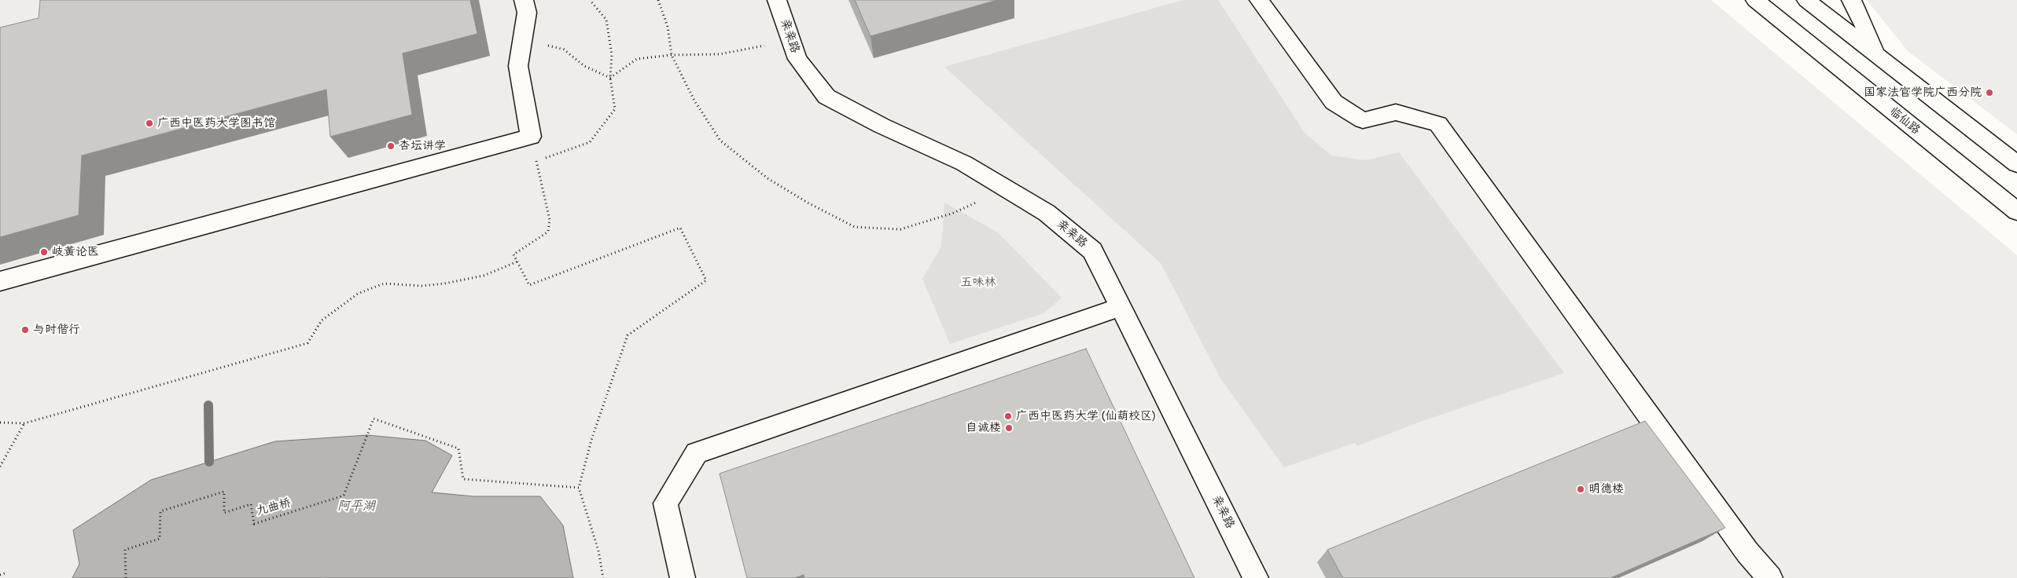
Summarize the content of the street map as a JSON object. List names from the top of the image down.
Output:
{
  "streets": {
    "street": ["亲亲路", "临仙路"],
    "path": ["九曲桥"]
  },
  "water": ["阿平湖"],
  "parks": ["五味林"],
  "places": [
    "国家法官学院广西分院",
    "广西中医药大学图书馆",
    "杏坛讲学",
    "岐黄论医",
    "与时偕行",
    "广西中医药大学 (仙葫校区)",
    "自诚楼",
    "明德楼"
  ]
}
